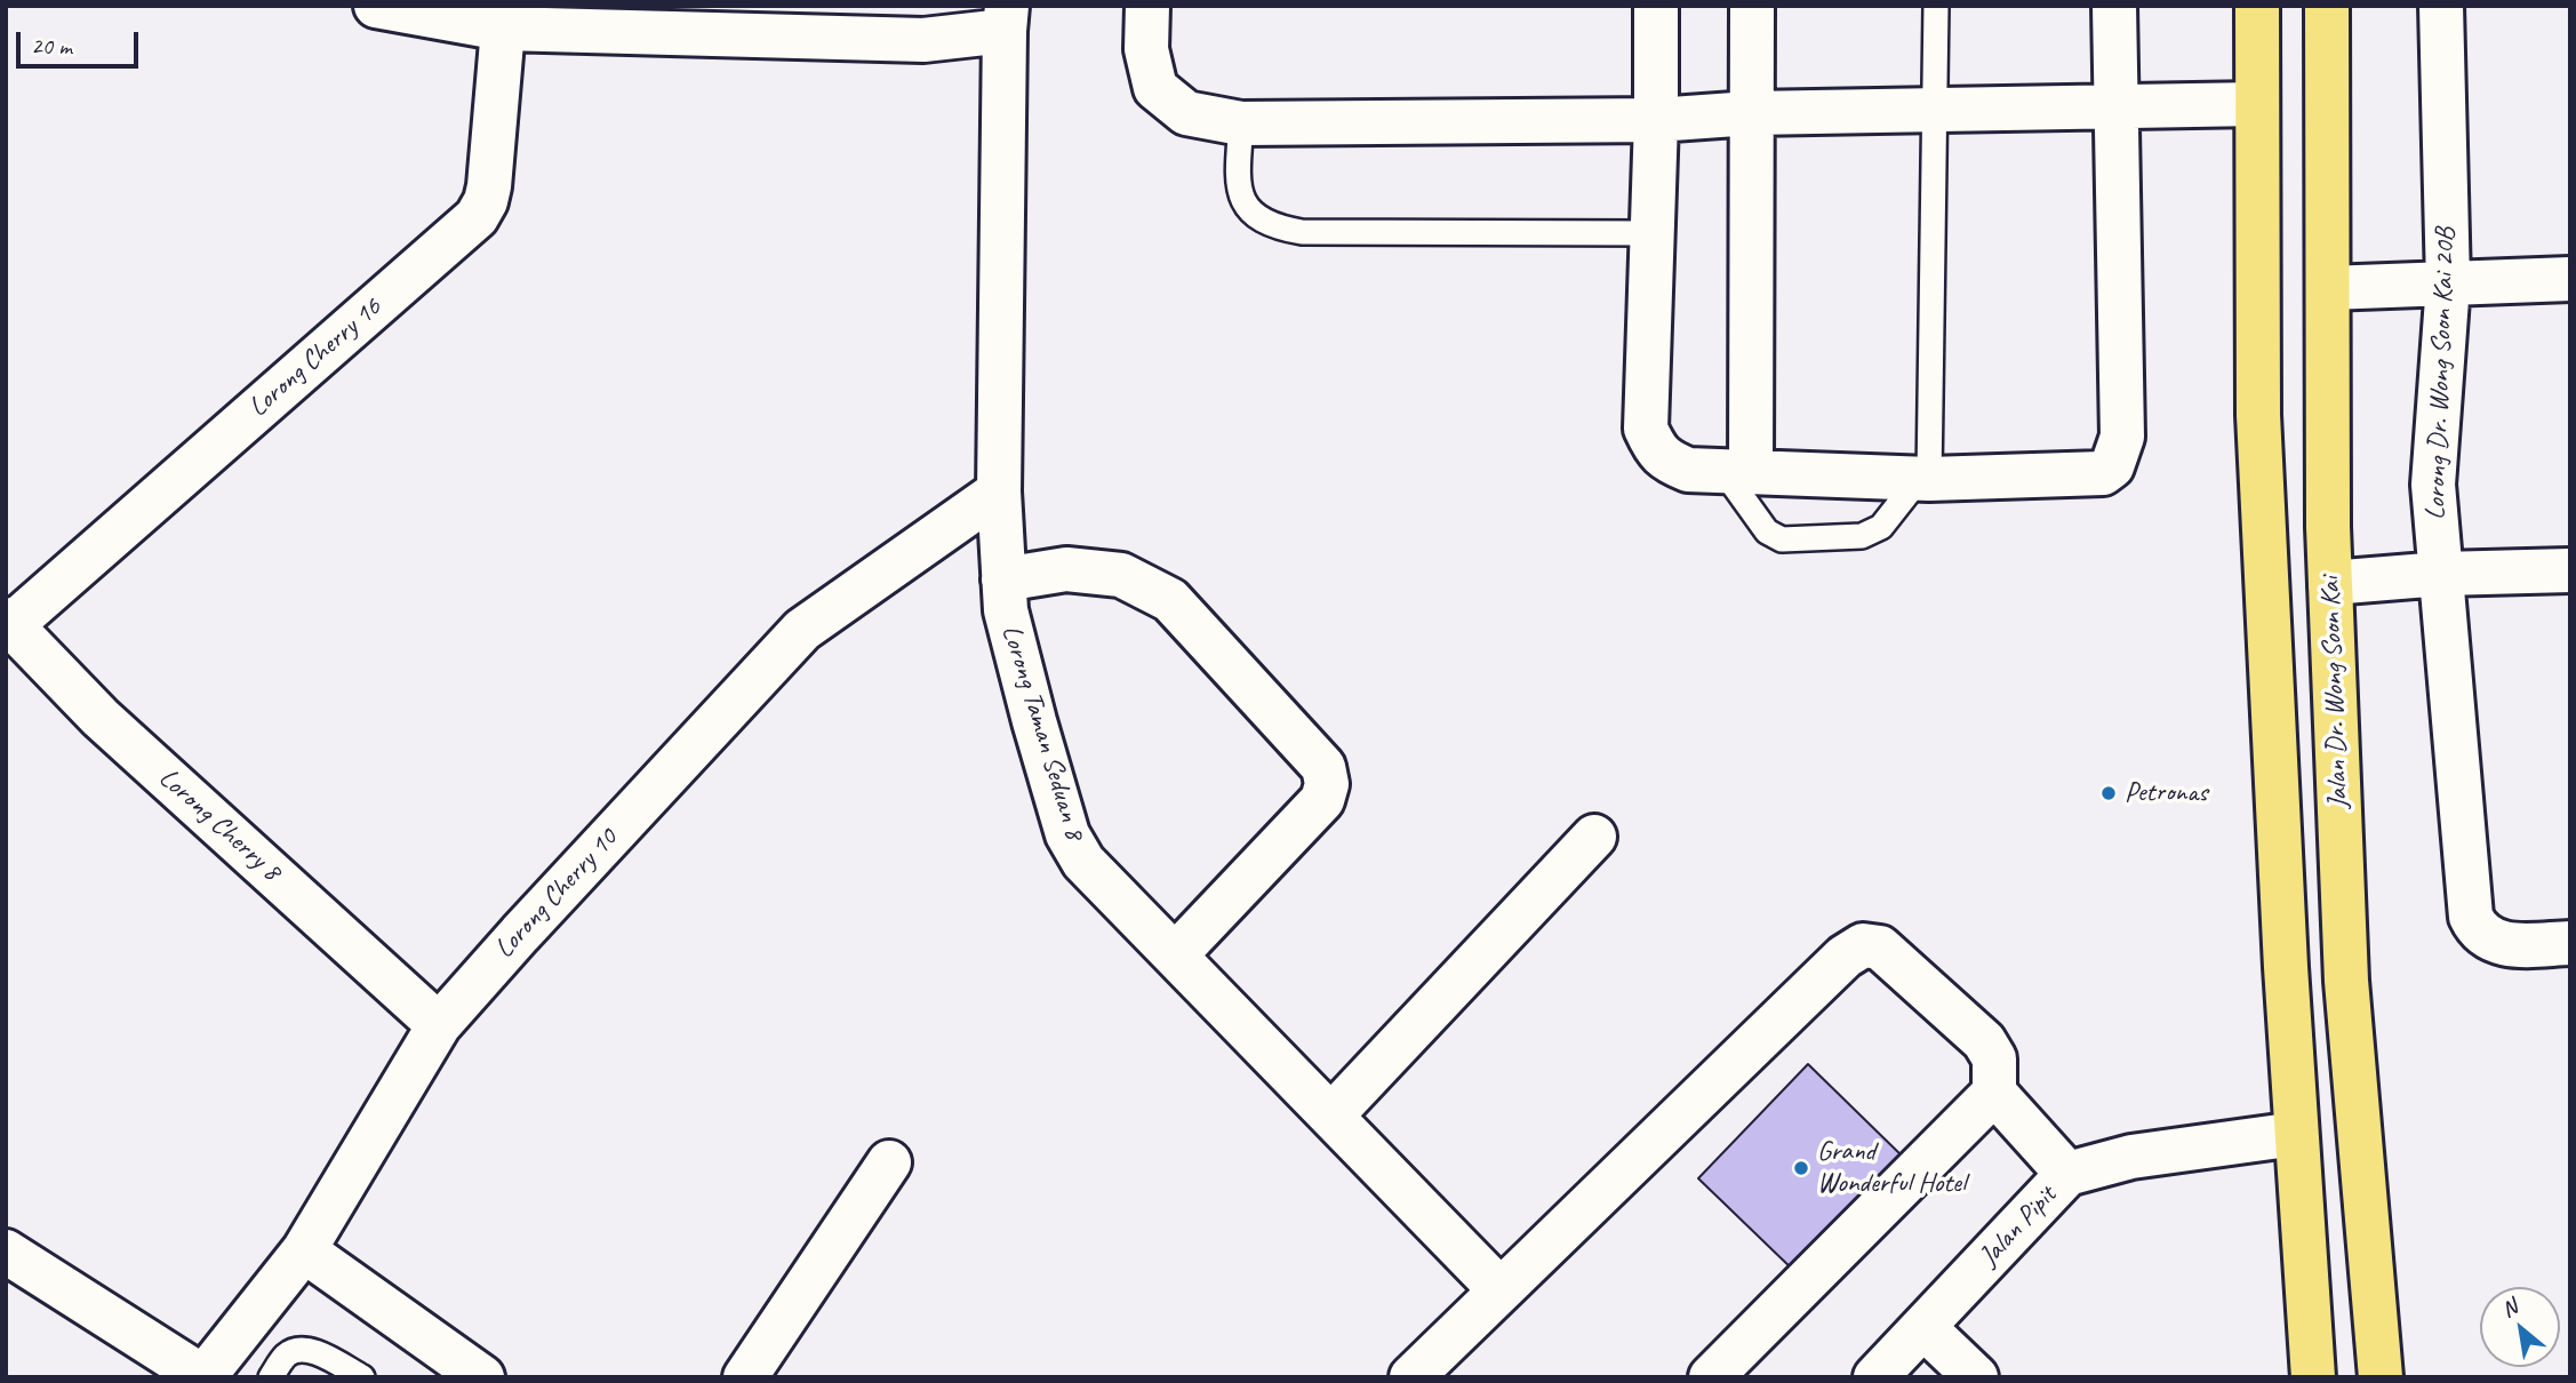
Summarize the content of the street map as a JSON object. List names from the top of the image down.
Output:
{
  "streets": {
    "main road": ["Jalan Dr. Wong Soon Kai"],
    "street": [
      "Lorong Cherry 16",
      "Lorong Dr. Wong Soon Kai 20B",
      "Lorong Taman Seduan 8",
      "Lorong Cherry 8",
      "Lorong Cherry 10",
      "Jalan Pipit"
    ]
  },
  "crossings": [
    ["Lorong Cherry 16", "Lorong Cherry 8"],
    ["Lorong Taman Seduan 8", "Lorong Cherry 10"],
    ["Lorong Cherry 8", "Lorong Cherry 10"]
  ],
  "places": ["Petronas", "Grand Wonderful Hotel"],
  "scale_bar": "20 m",
  "north": "top left"
}
